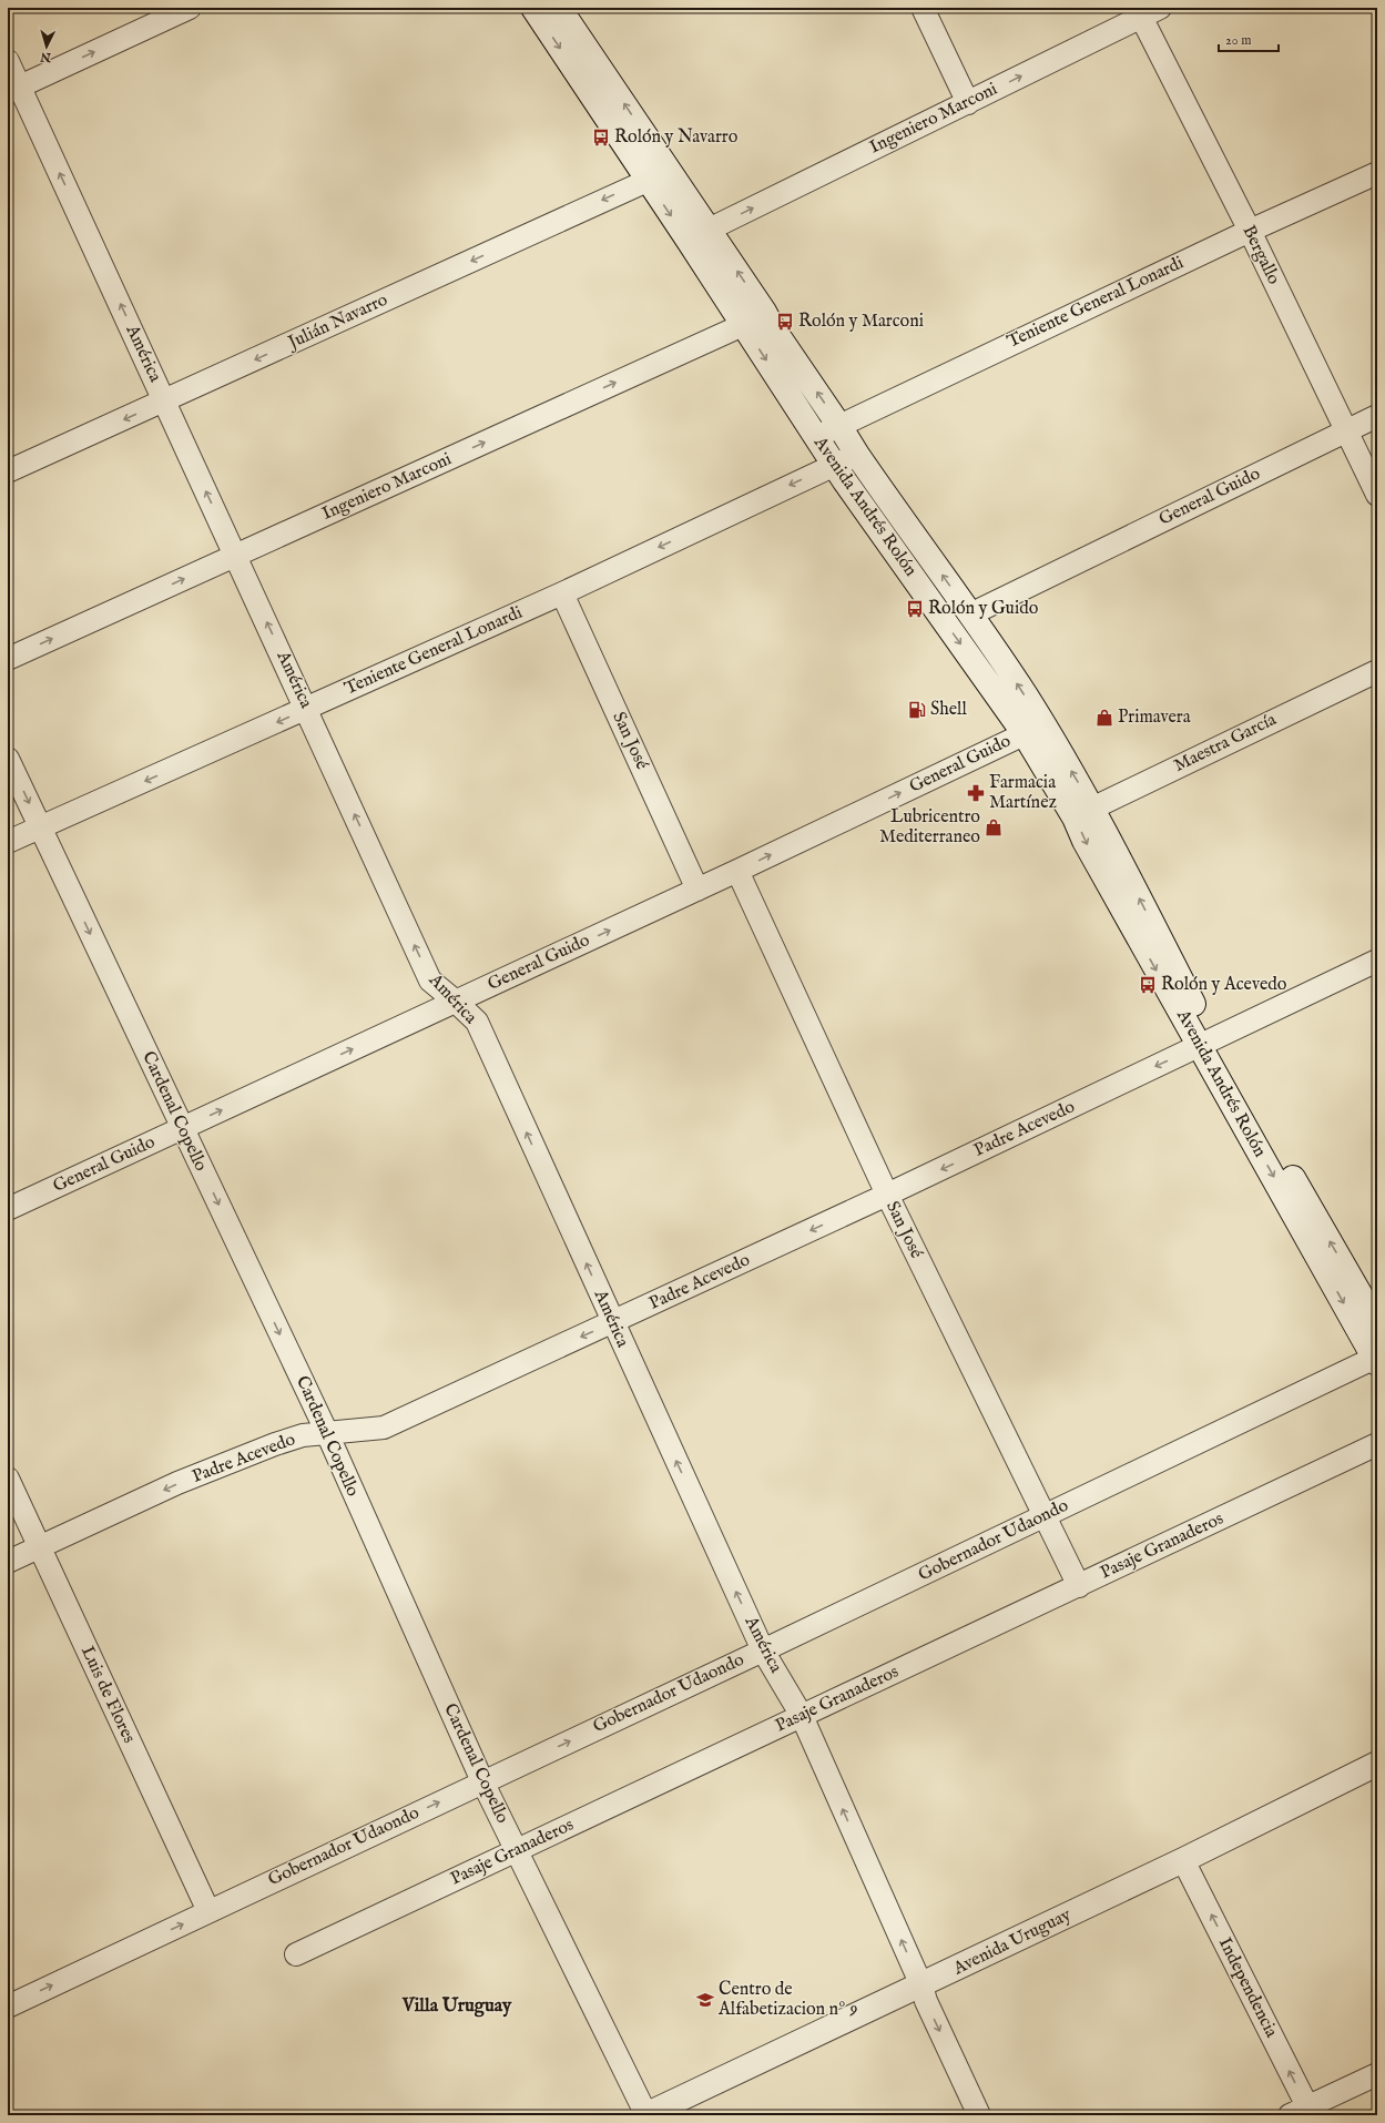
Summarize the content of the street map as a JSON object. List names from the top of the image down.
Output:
{
  "streets": {
    "main road": ["Avenida Andrés Rolón", "Avenida Uruguay"],
    "street": [
      "Ingeniero Marconi",
      "Bergallo",
      "Teniente General Lonardi",
      "Julián Navarro",
      "América",
      "General Guido",
      "San José",
      "Maestra García",
      "Cardenal Copello",
      "Padre Acevedo",
      "Gobernador Udaondo",
      "Pasaje Granaderos",
      "Luis de Flores",
      "Independencia"
    ]
  },
  "crossings": [
    ["Ingeniero Marconi", "Bergallo"],
    ["Ingeniero Marconi", "América"],
    ["Ingeniero Marconi", "Avenida Andrés Rolón"],
    ["Bergallo", "Teniente General Lonardi"],
    ["Bergallo", "General Guido"],
    ["Teniente General Lonardi", "América"],
    ["Teniente General Lonardi", "Avenida Andrés Rolón"],
    ["Teniente General Lonardi", "San José"],
    ["Teniente General Lonardi", "Cardenal Copello"],
    ["Julián Navarro", "América"],
    ["Julián Navarro", "Avenida Andrés Rolón"],
    ["América", "General Guido"],
    ["América", "Padre Acevedo"],
    ["América", "Gobernador Udaondo"],
    ["América", "Pasaje Granaderos"],
    ["América", "Avenida Uruguay"],
    ["General Guido", "Avenida Andrés Rolón"],
    ["General Guido", "San José"],
    ["General Guido", "Cardenal Copello"],
    ["Avenida Andrés Rolón", "Maestra García"],
    ["Avenida Andrés Rolón", "Padre Acevedo"],
    ["Avenida Andrés Rolón", "Gobernador Udaondo"],
    ["San José", "Padre Acevedo"],
    ["San José", "Gobernador Udaondo"],
    ["San José", "Pasaje Granaderos"],
    ["Cardenal Copello", "Padre Acevedo"],
    ["Cardenal Copello", "Gobernador Udaondo"],
    ["Cardenal Copello", "Pasaje Granaderos"],
    ["Cardenal Copello", "Avenida Uruguay"],
    ["Padre Acevedo", "Luis de Flores"],
    ["Gobernador Udaondo", "Luis de Flores"],
    ["Avenida Uruguay", "Independencia"]
  ],
  "one_way": [
    "Ingeniero Marconi",
    "Teniente General Lonardi",
    "Julián Navarro",
    "América",
    "General Guido",
    "Cardenal Copello",
    "Padre Acevedo",
    "Gobernador Udaondo",
    "Independencia"
  ],
  "districts": ["Villa Uruguay"],
  "places": {
    "bus stop": [
      "Rolón y Navarro",
      "Rolón y Marconi",
      "Rolón y Guido",
      "Rolón y Acevedo"
    ],
    "fuel station": ["Shell"],
    "shop": ["Primavera", "Lubricentro Mediterraneo"],
    "pharmacy": ["Farmacia Martínez"],
    "school or university": ["Centro de Alfabetizacion nº 9"]
  },
  "scale_bar": "20 m",
  "north": "bottom"
}
